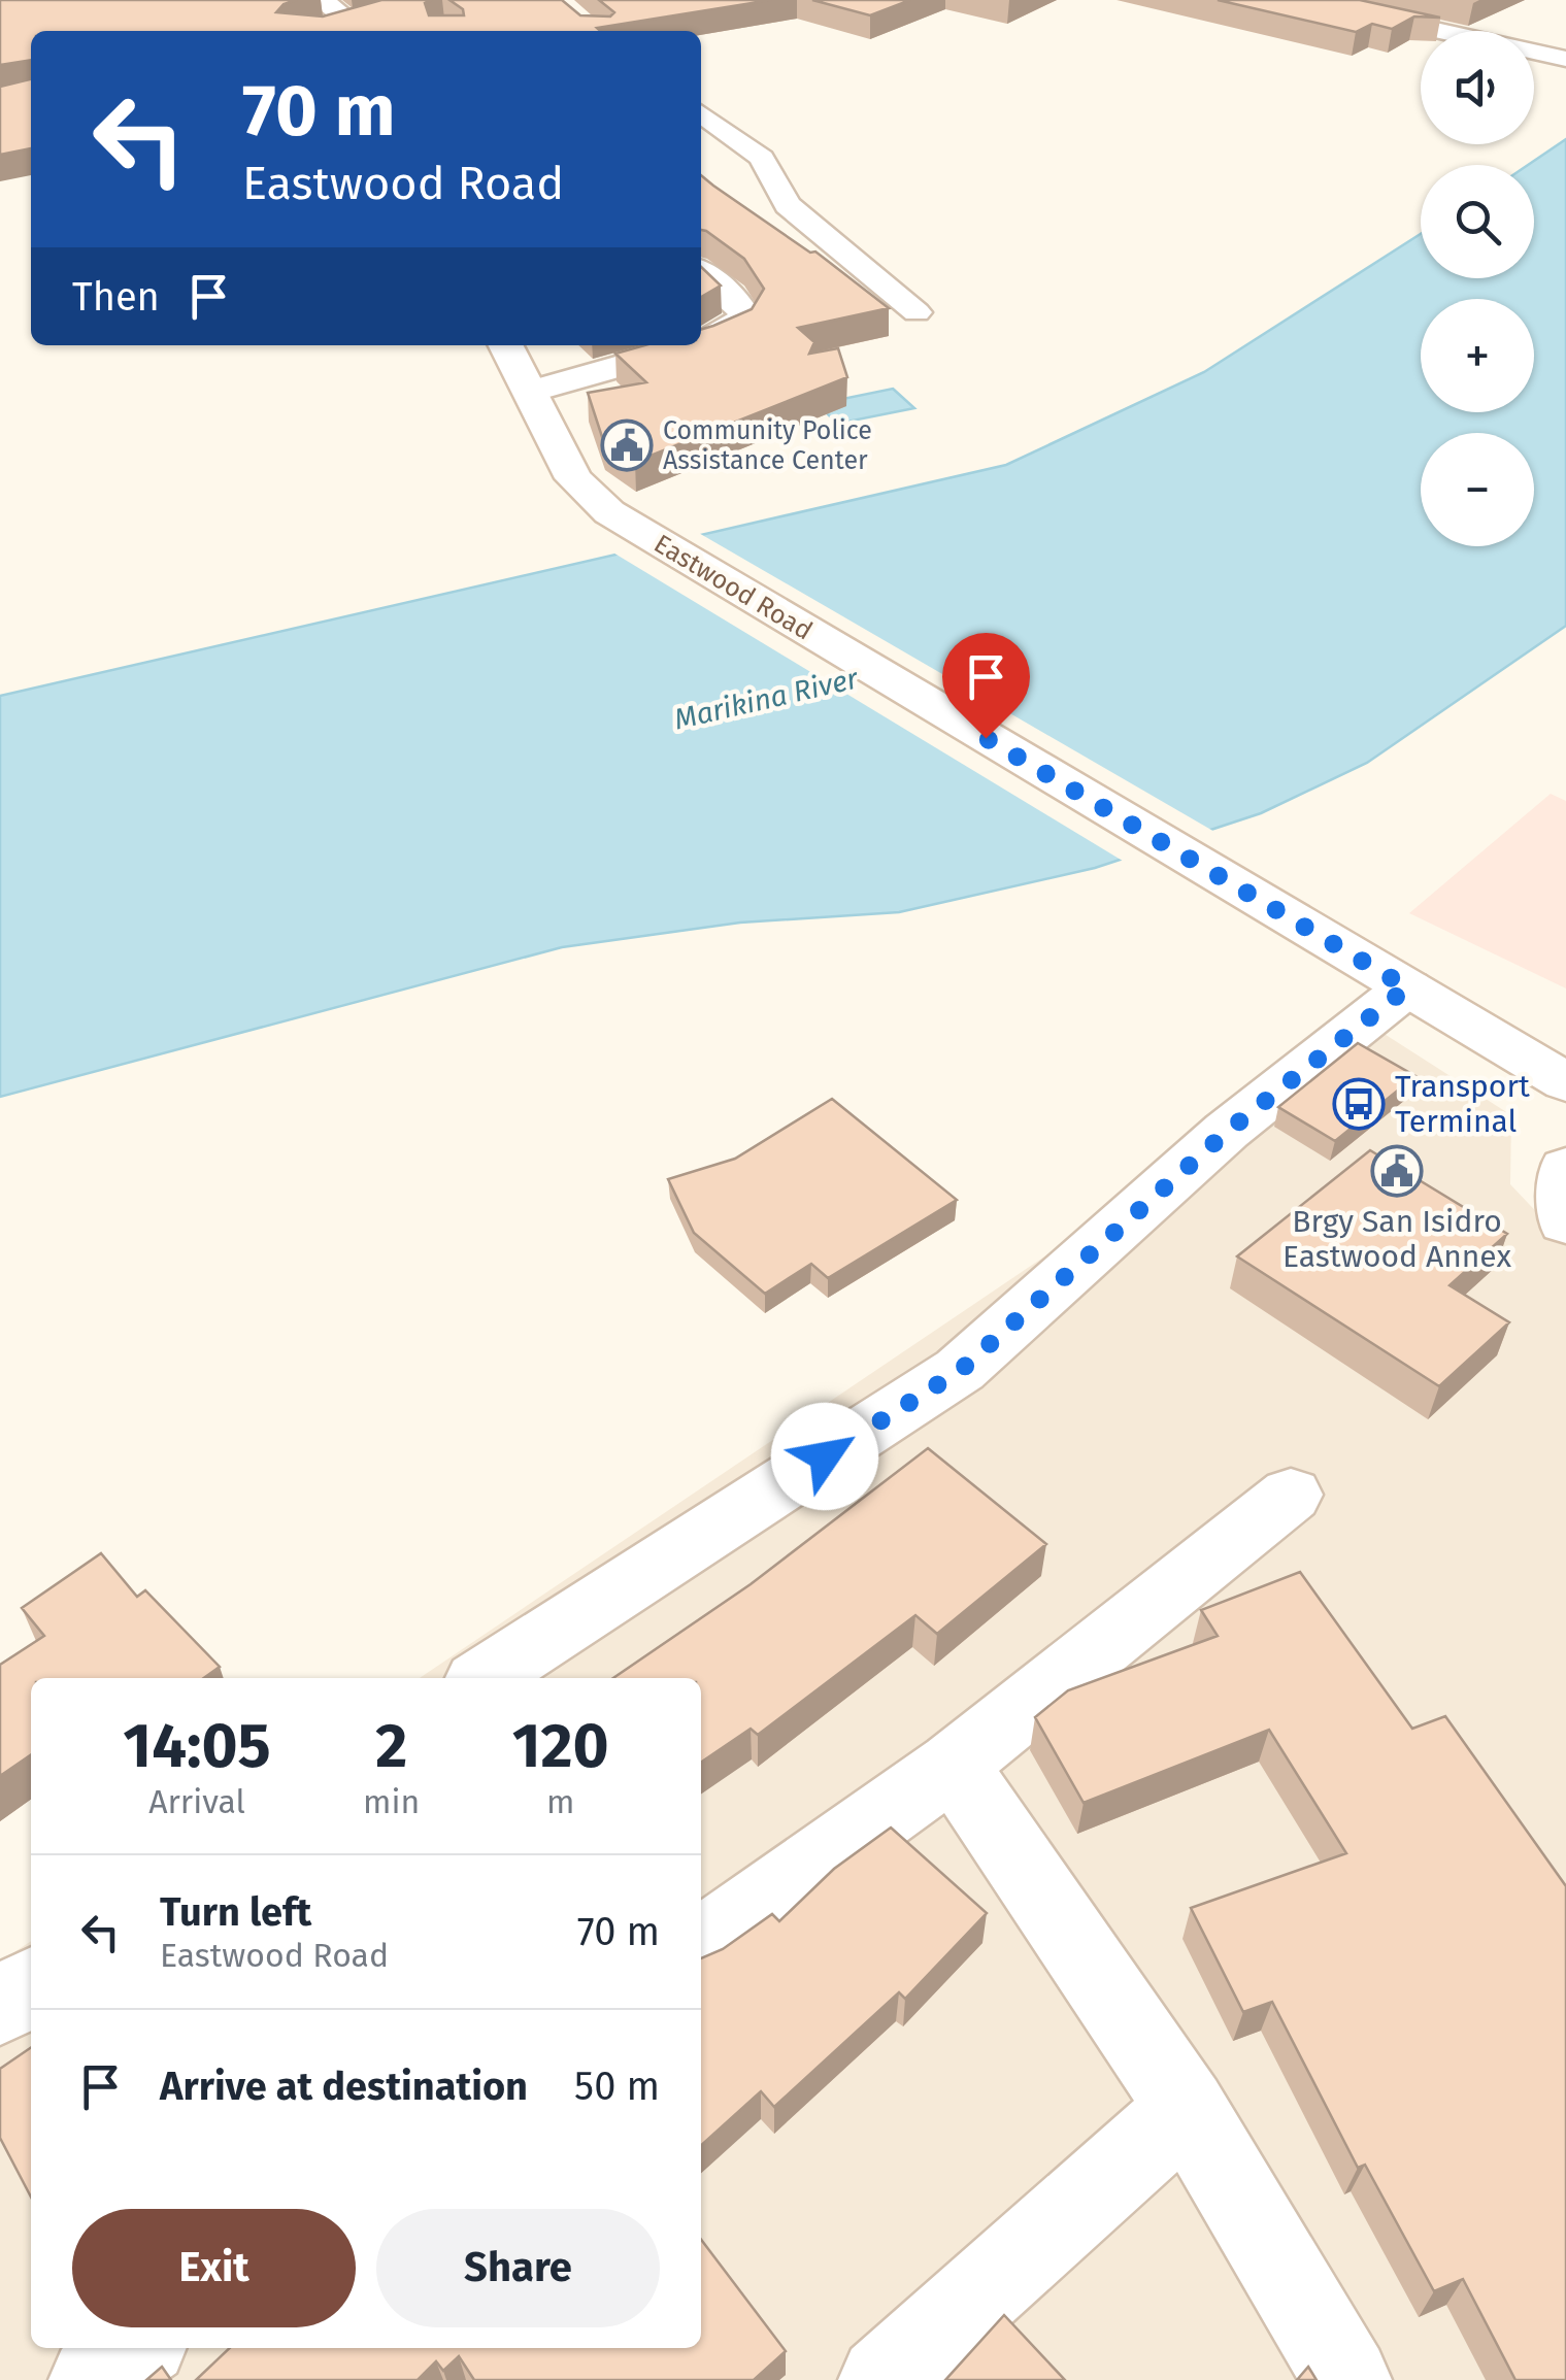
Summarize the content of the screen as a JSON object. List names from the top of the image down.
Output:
{
  "streets": {
    "street": ["Eastwood Road"]
  },
  "water": ["Marikina River"],
  "places": {
    "public building": ["Community Police Assistance Center", "Brgy San Isidro Eastwood Annex"],
    "bus stop": ["Transport Terminal"]
  },
  "page": {
    "map_buttons": ["+", "−"],
    "turn": ["70 m", "Eastwood Road"],
    "then": "Then",
    "eta": [
      "14:05",
      "Arrival",
      "2",
      "min",
      "120",
      "m"
    ],
    "list": [
      {
        "name": "Turn left",
        "note": "Eastwood Road",
        "value": "70 m"
      },
      {
        "name": "Arrive at destination",
        "value": "50 m"
      }
    ],
    "buttons": ["Exit", "Share"]
  }
}
